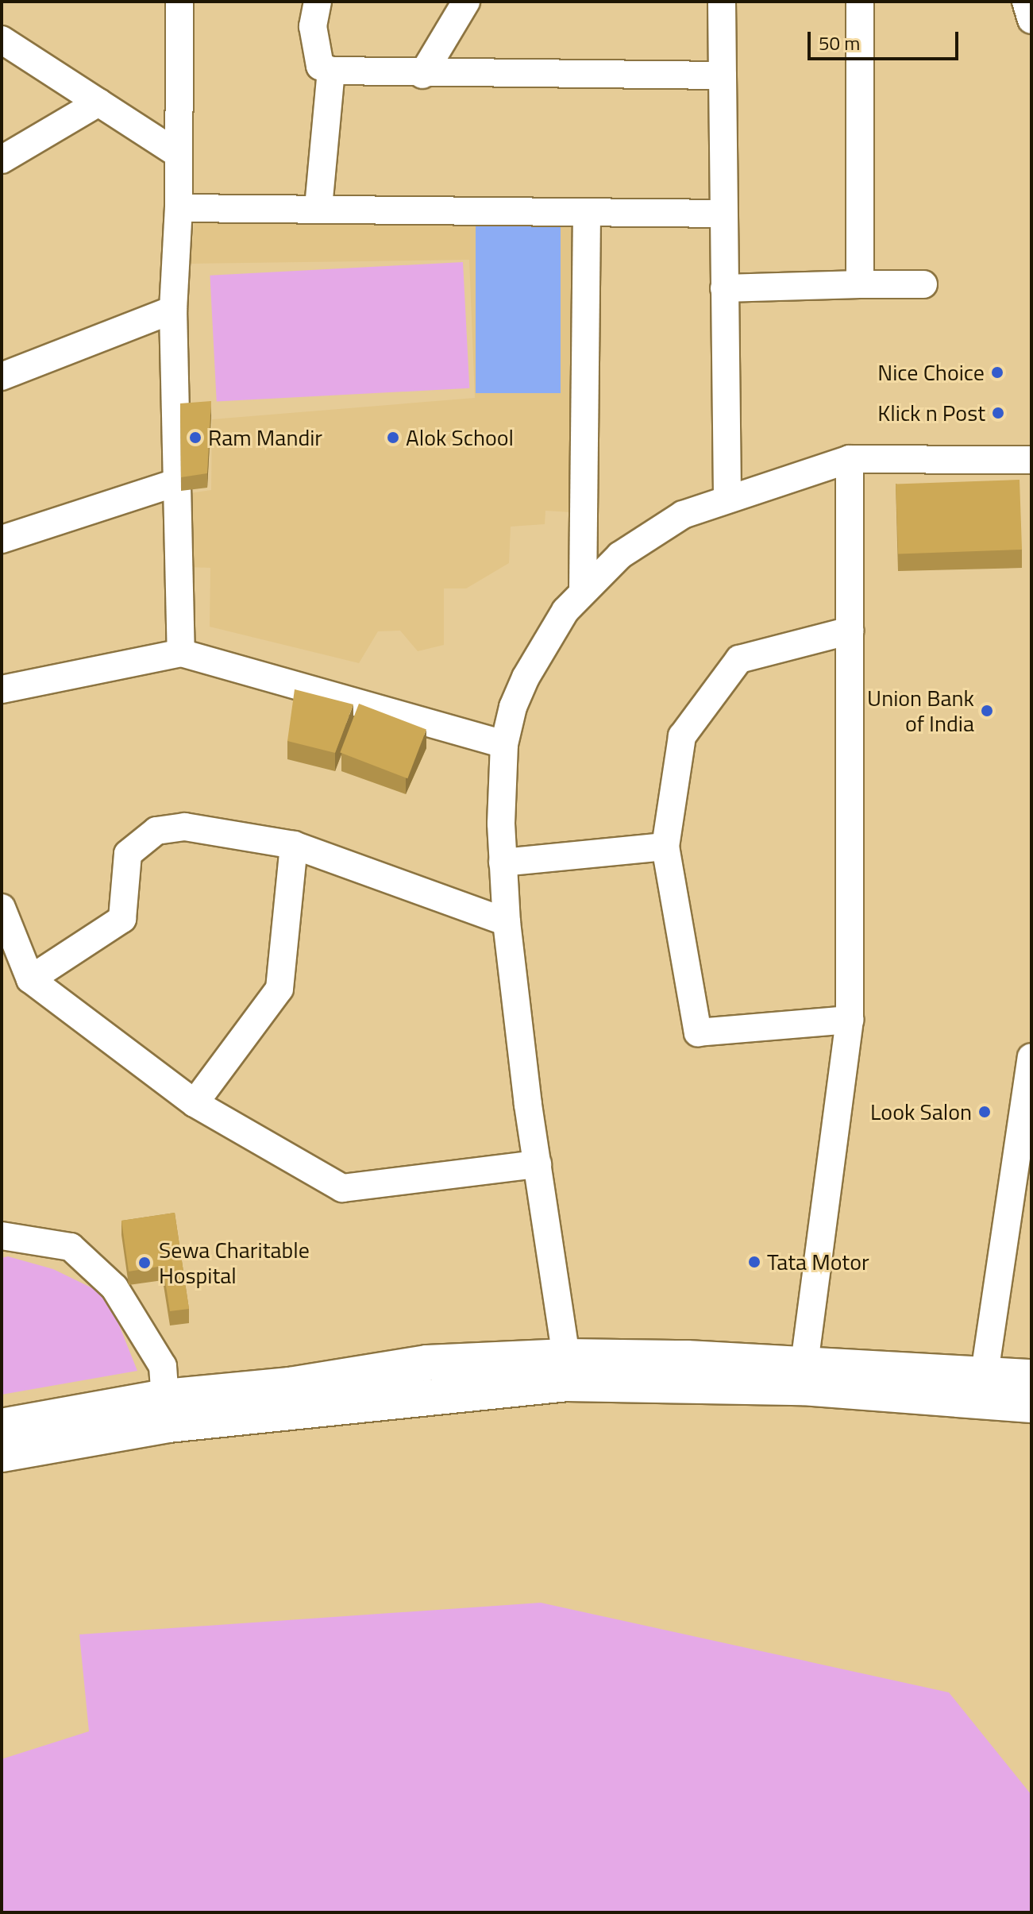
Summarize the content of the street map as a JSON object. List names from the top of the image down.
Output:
{
  "places": [
    "Nice Choice",
    "Klick n Post",
    "Ram Mandir",
    "Alok School",
    "Union Bank of India",
    "Look Salon",
    "Tata Motor",
    "Sewa Charitable Hospital"
  ],
  "scale_bar": "50 m"
}
